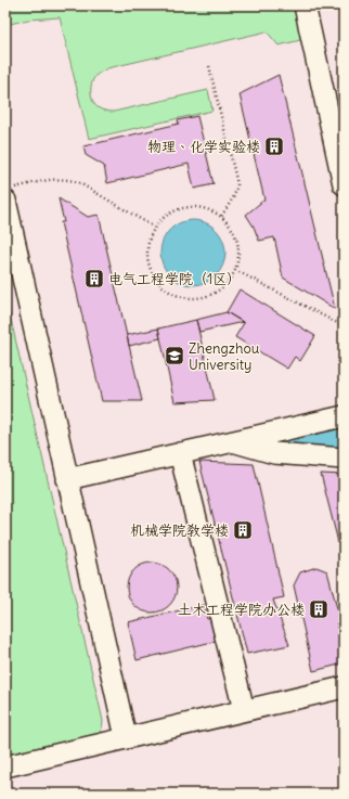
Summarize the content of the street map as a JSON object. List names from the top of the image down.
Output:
{
  "places": {
    "building": [
      "物理、化学实验楼",
      "电气工程学院（1区）",
      "机械学院教学楼",
      "土木工程学院办公楼"
    ],
    "school or university": ["Zhengzhou University"]
  }
}
